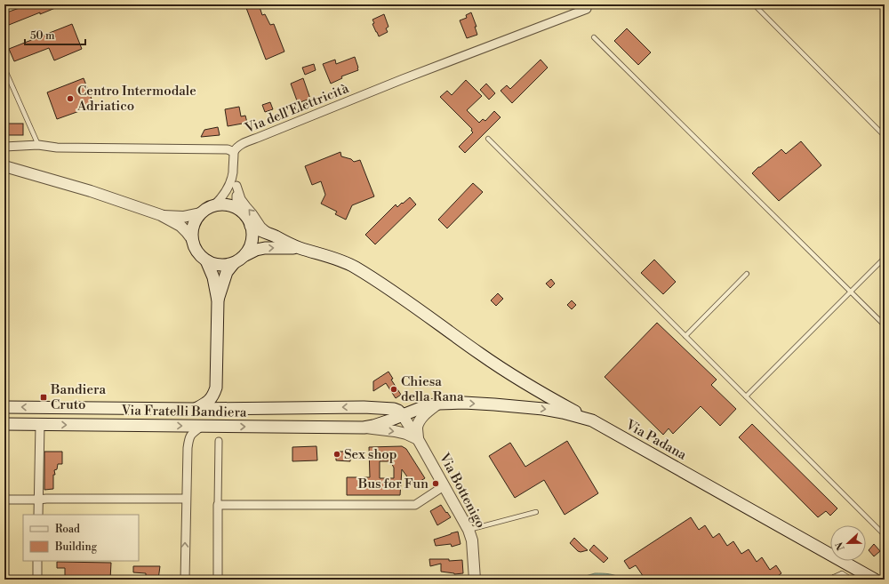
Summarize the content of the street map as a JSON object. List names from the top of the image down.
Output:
{
  "streets": {
    "main road": ["Via Fratelli Bandiera", "Via Padana"],
    "street": ["Via dell'Elettricità", "Via Bottenigo"]
  },
  "crossings": [
    ["Via Fratelli Bandiera", "Via Padana"],
    ["Via Fratelli Bandiera", "Via Bottenigo"]
  ],
  "places": {
    "other": [
      "Centro Intermodale Adriatico",
      "Chiesa della Rana",
      "Sex shop",
      "Bus for Fun"
    ],
    "transit": ["Bandiera Cruto"]
  },
  "legend": ["Road", "Building"],
  "scale_bar": "50 m",
  "north": "left"
}
